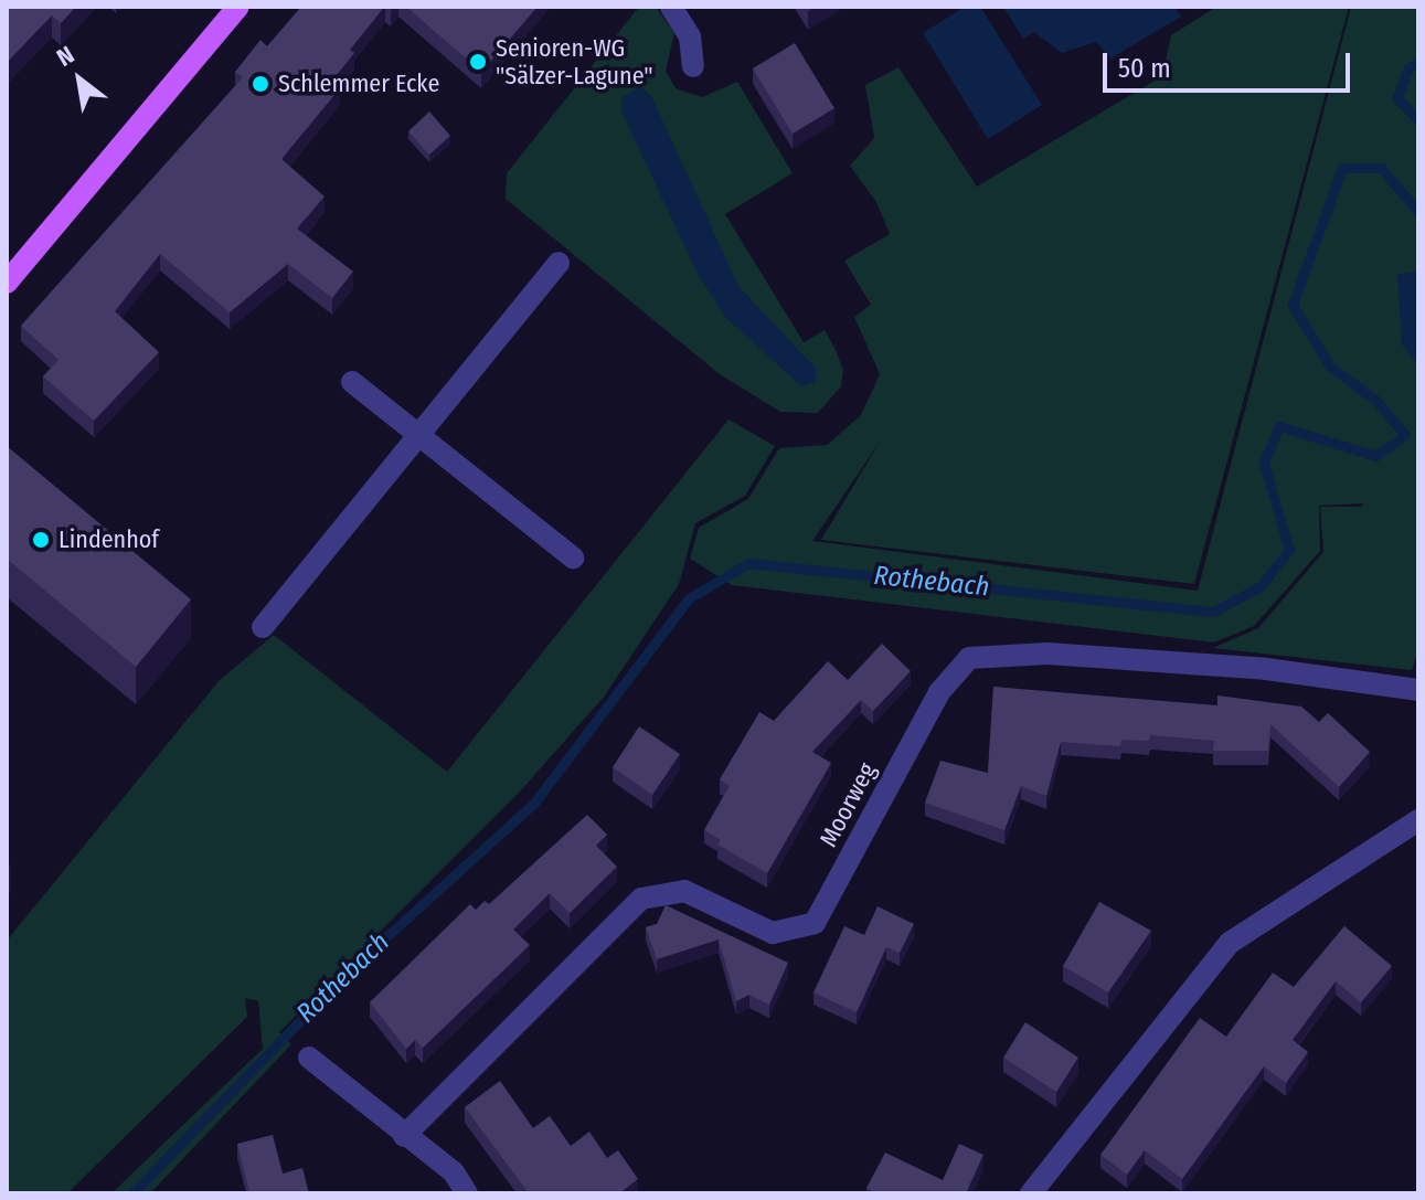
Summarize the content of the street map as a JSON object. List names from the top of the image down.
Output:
{
  "streets": {
    "street": ["Moorweg"]
  },
  "water": ["Rothebach"],
  "places": ["Senioren-WG \"Sälzer-Lagune\"", "Schlemmer Ecke", "Lindenhof"],
  "scale_bar": "50 m",
  "north": "top left"
}
